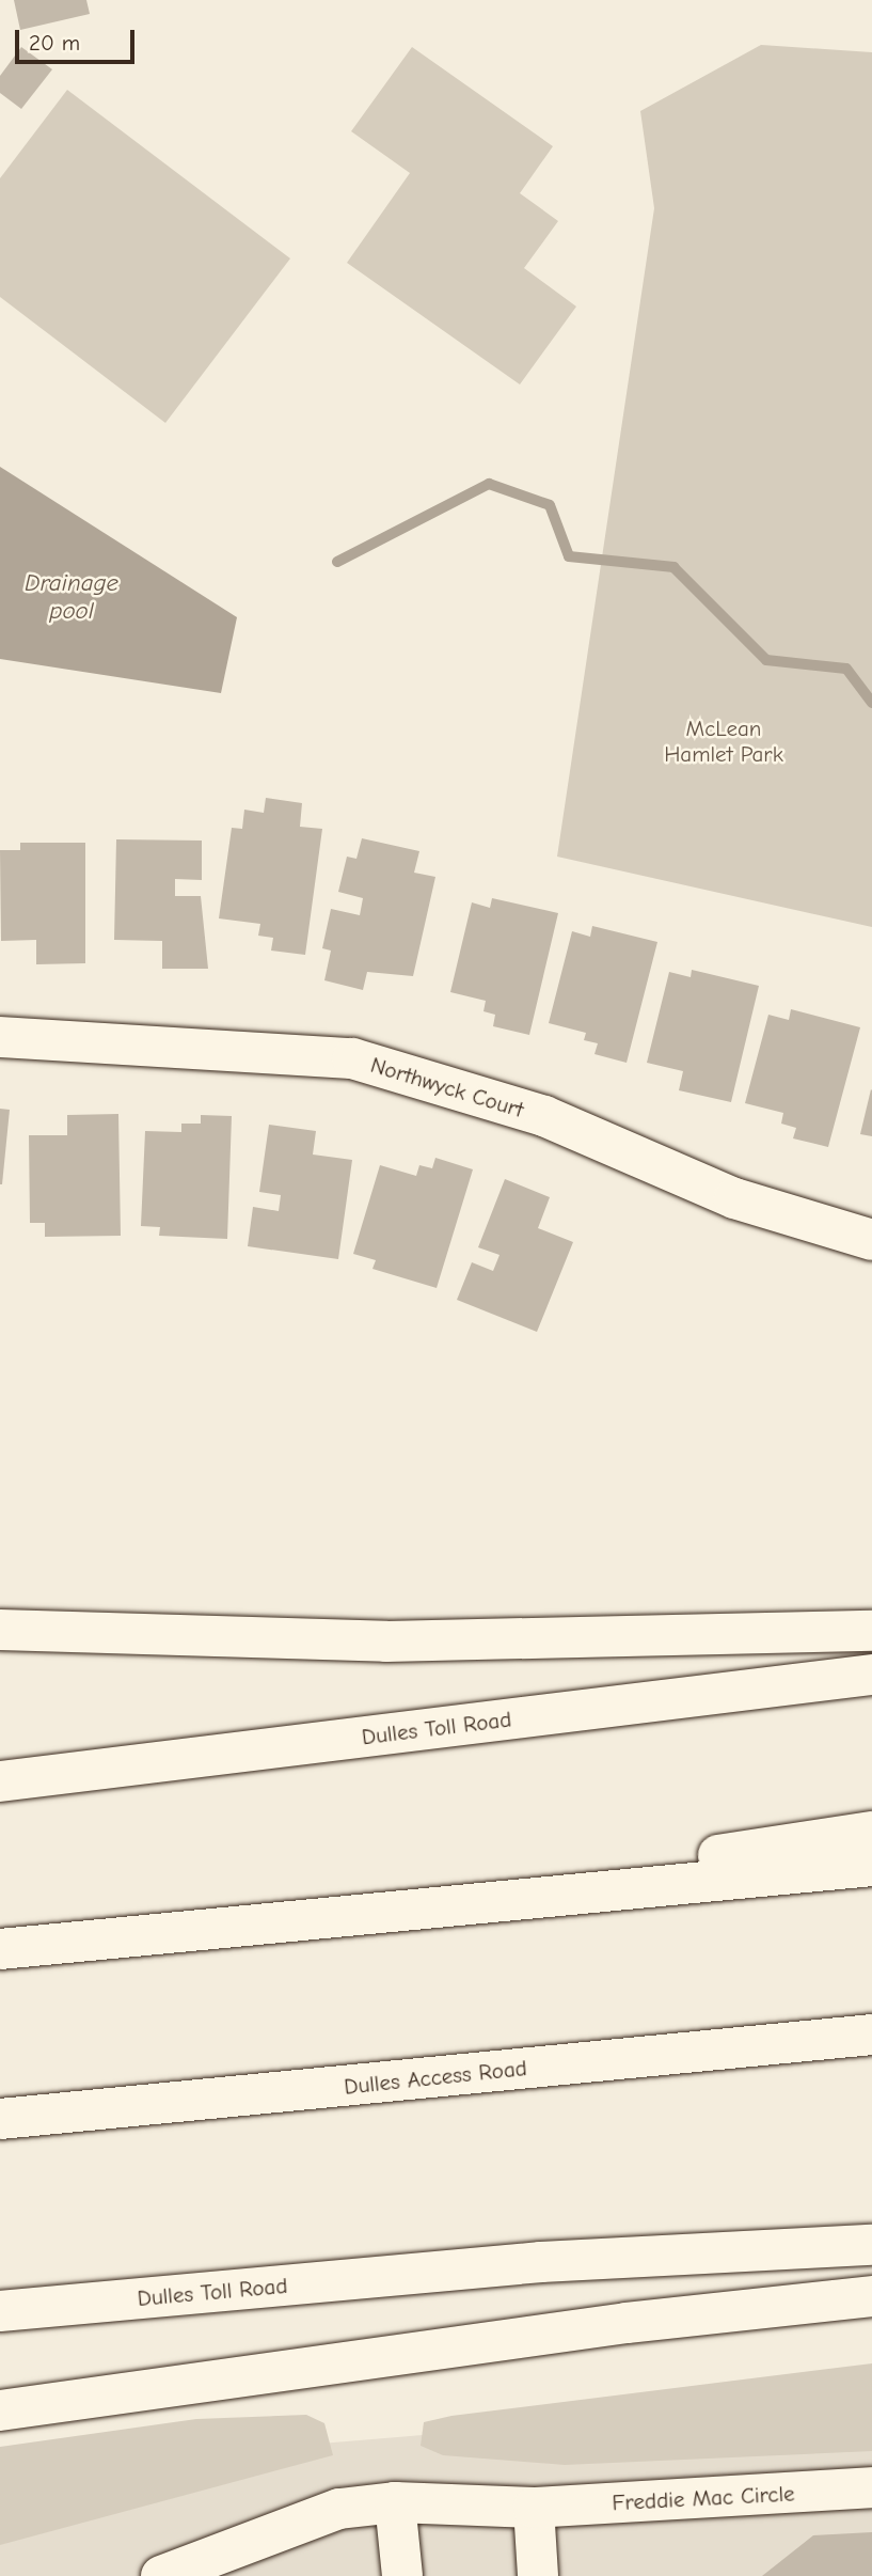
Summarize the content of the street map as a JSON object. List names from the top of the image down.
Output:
{
  "streets": {
    "main road": [
      "Northwyck Court",
      "Dulles Toll Road",
      "Dulles Access Road",
      "Freddie Mac Circle"
    ]
  },
  "water": ["Drainage pool"],
  "parks": ["McLean Hamlet Park"],
  "scale_bar": "20 m"
}
